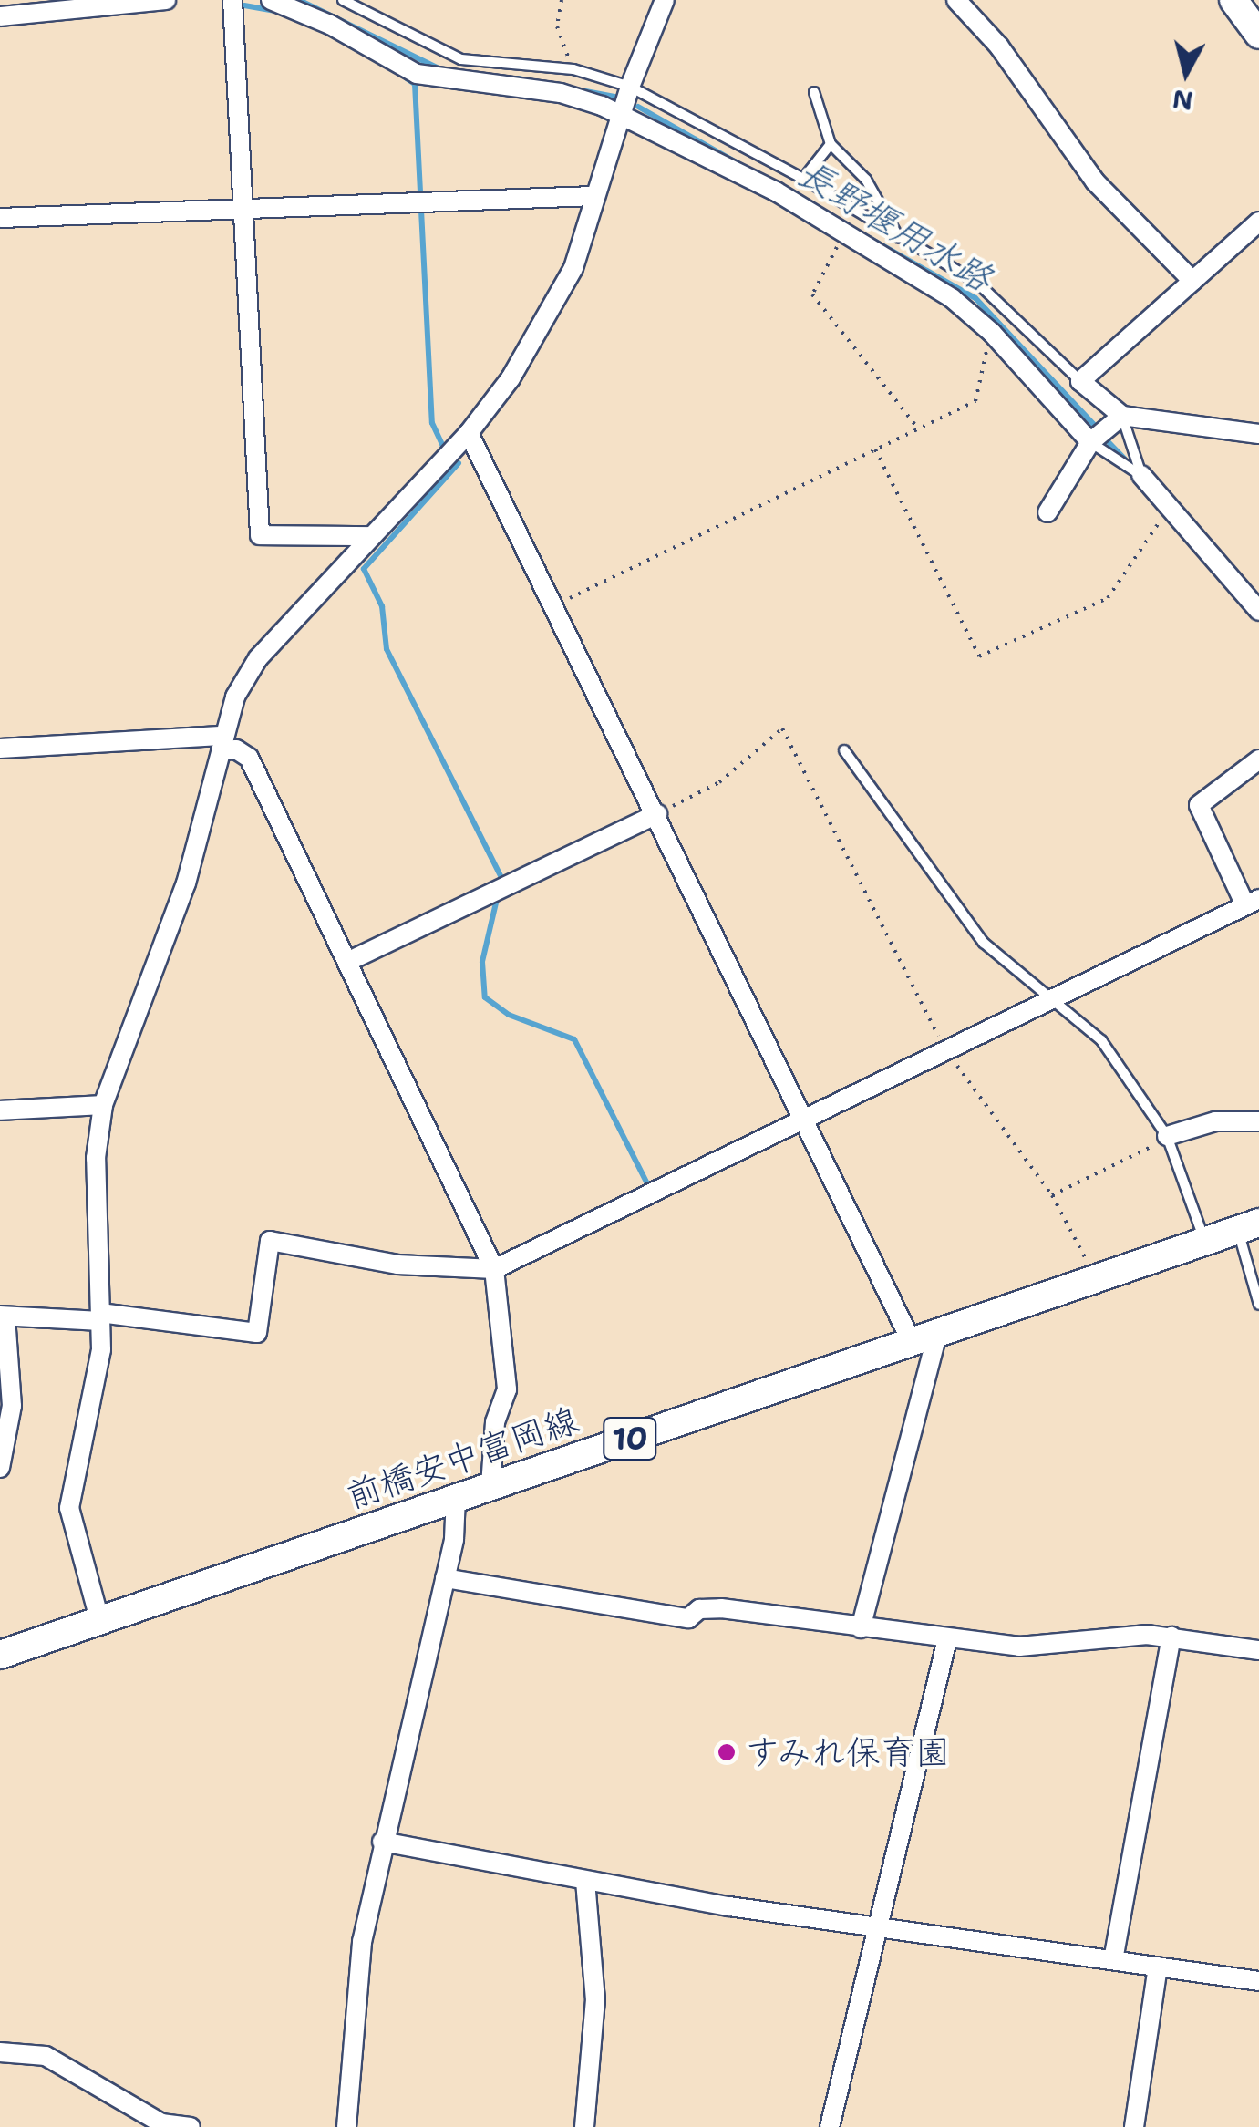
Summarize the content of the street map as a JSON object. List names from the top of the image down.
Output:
{
  "streets": {
    "main road": ["10", "前橋安中富岡線"]
  },
  "water": ["長野堰用水路"],
  "places": ["すみれ保育園"],
  "north": "bottom"
}
